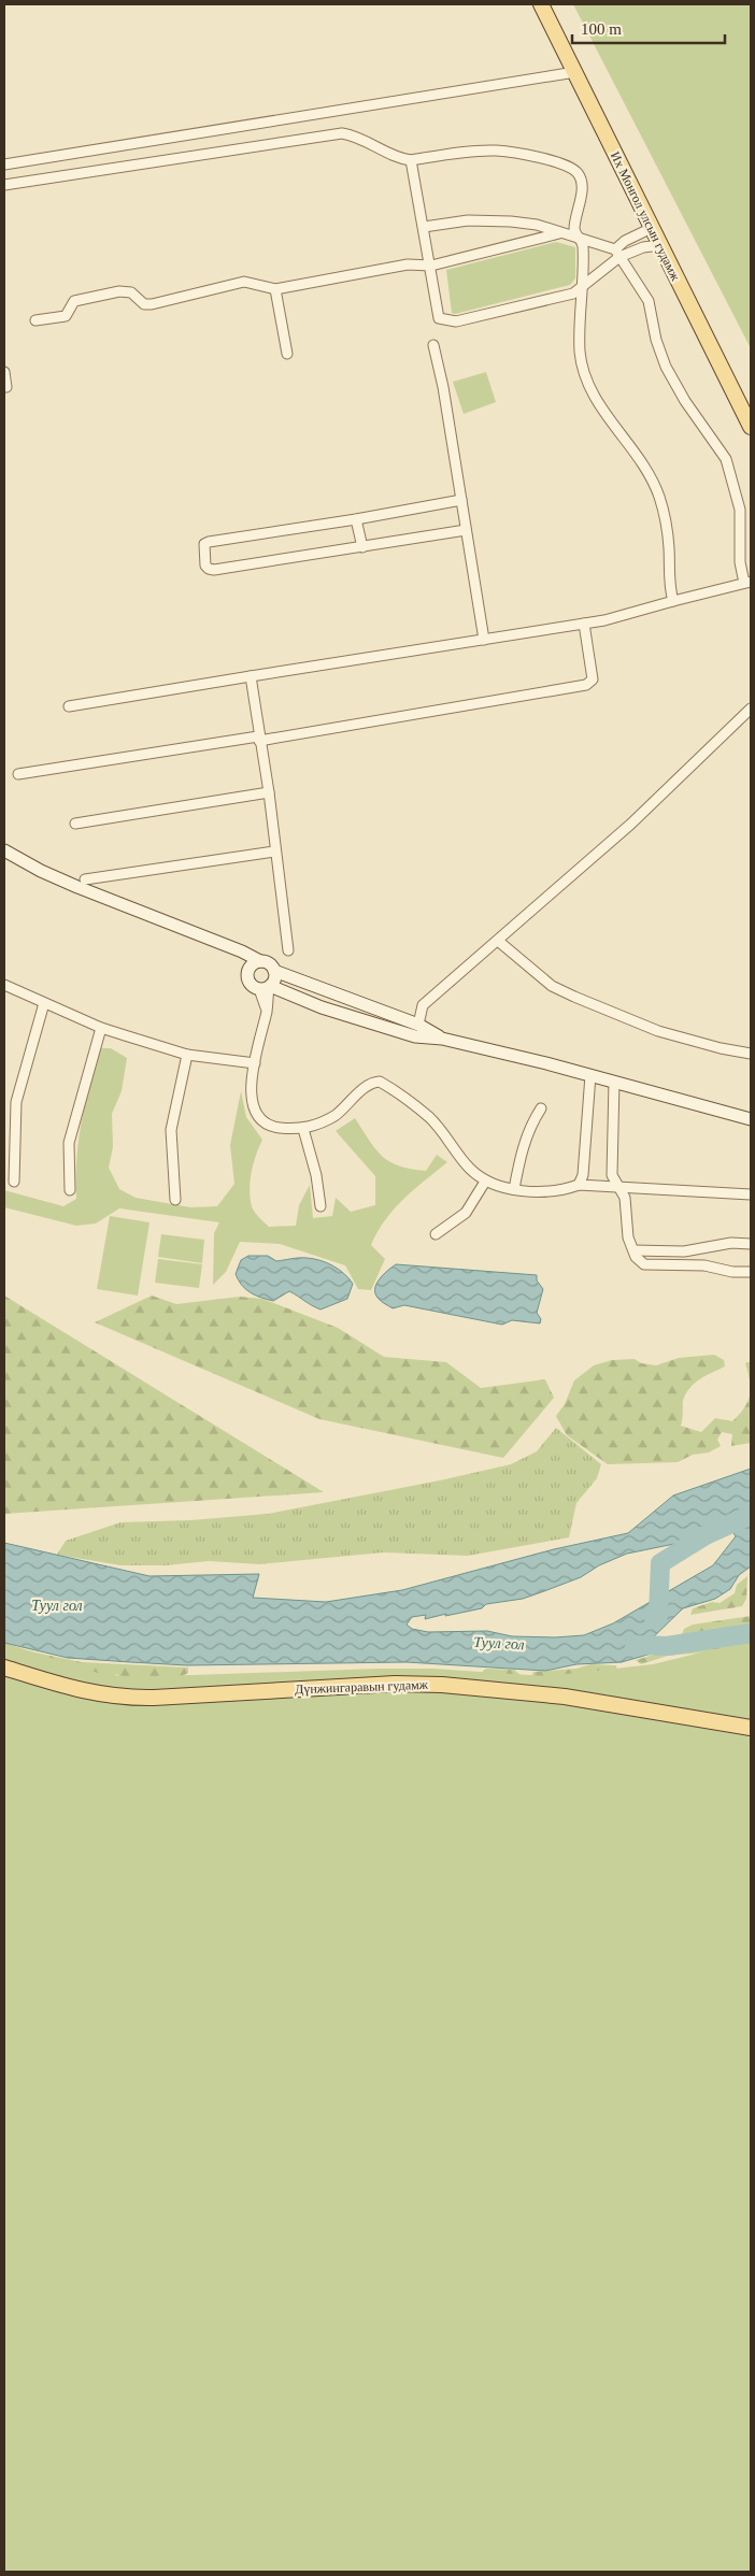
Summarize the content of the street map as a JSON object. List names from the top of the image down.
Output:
{
  "streets": {
    "main road": ["Их Монгол улсын гудамж", "Дүнжингаравын гудамж"]
  },
  "water": ["Туул гол"],
  "scale_bar": "100 m"
}
